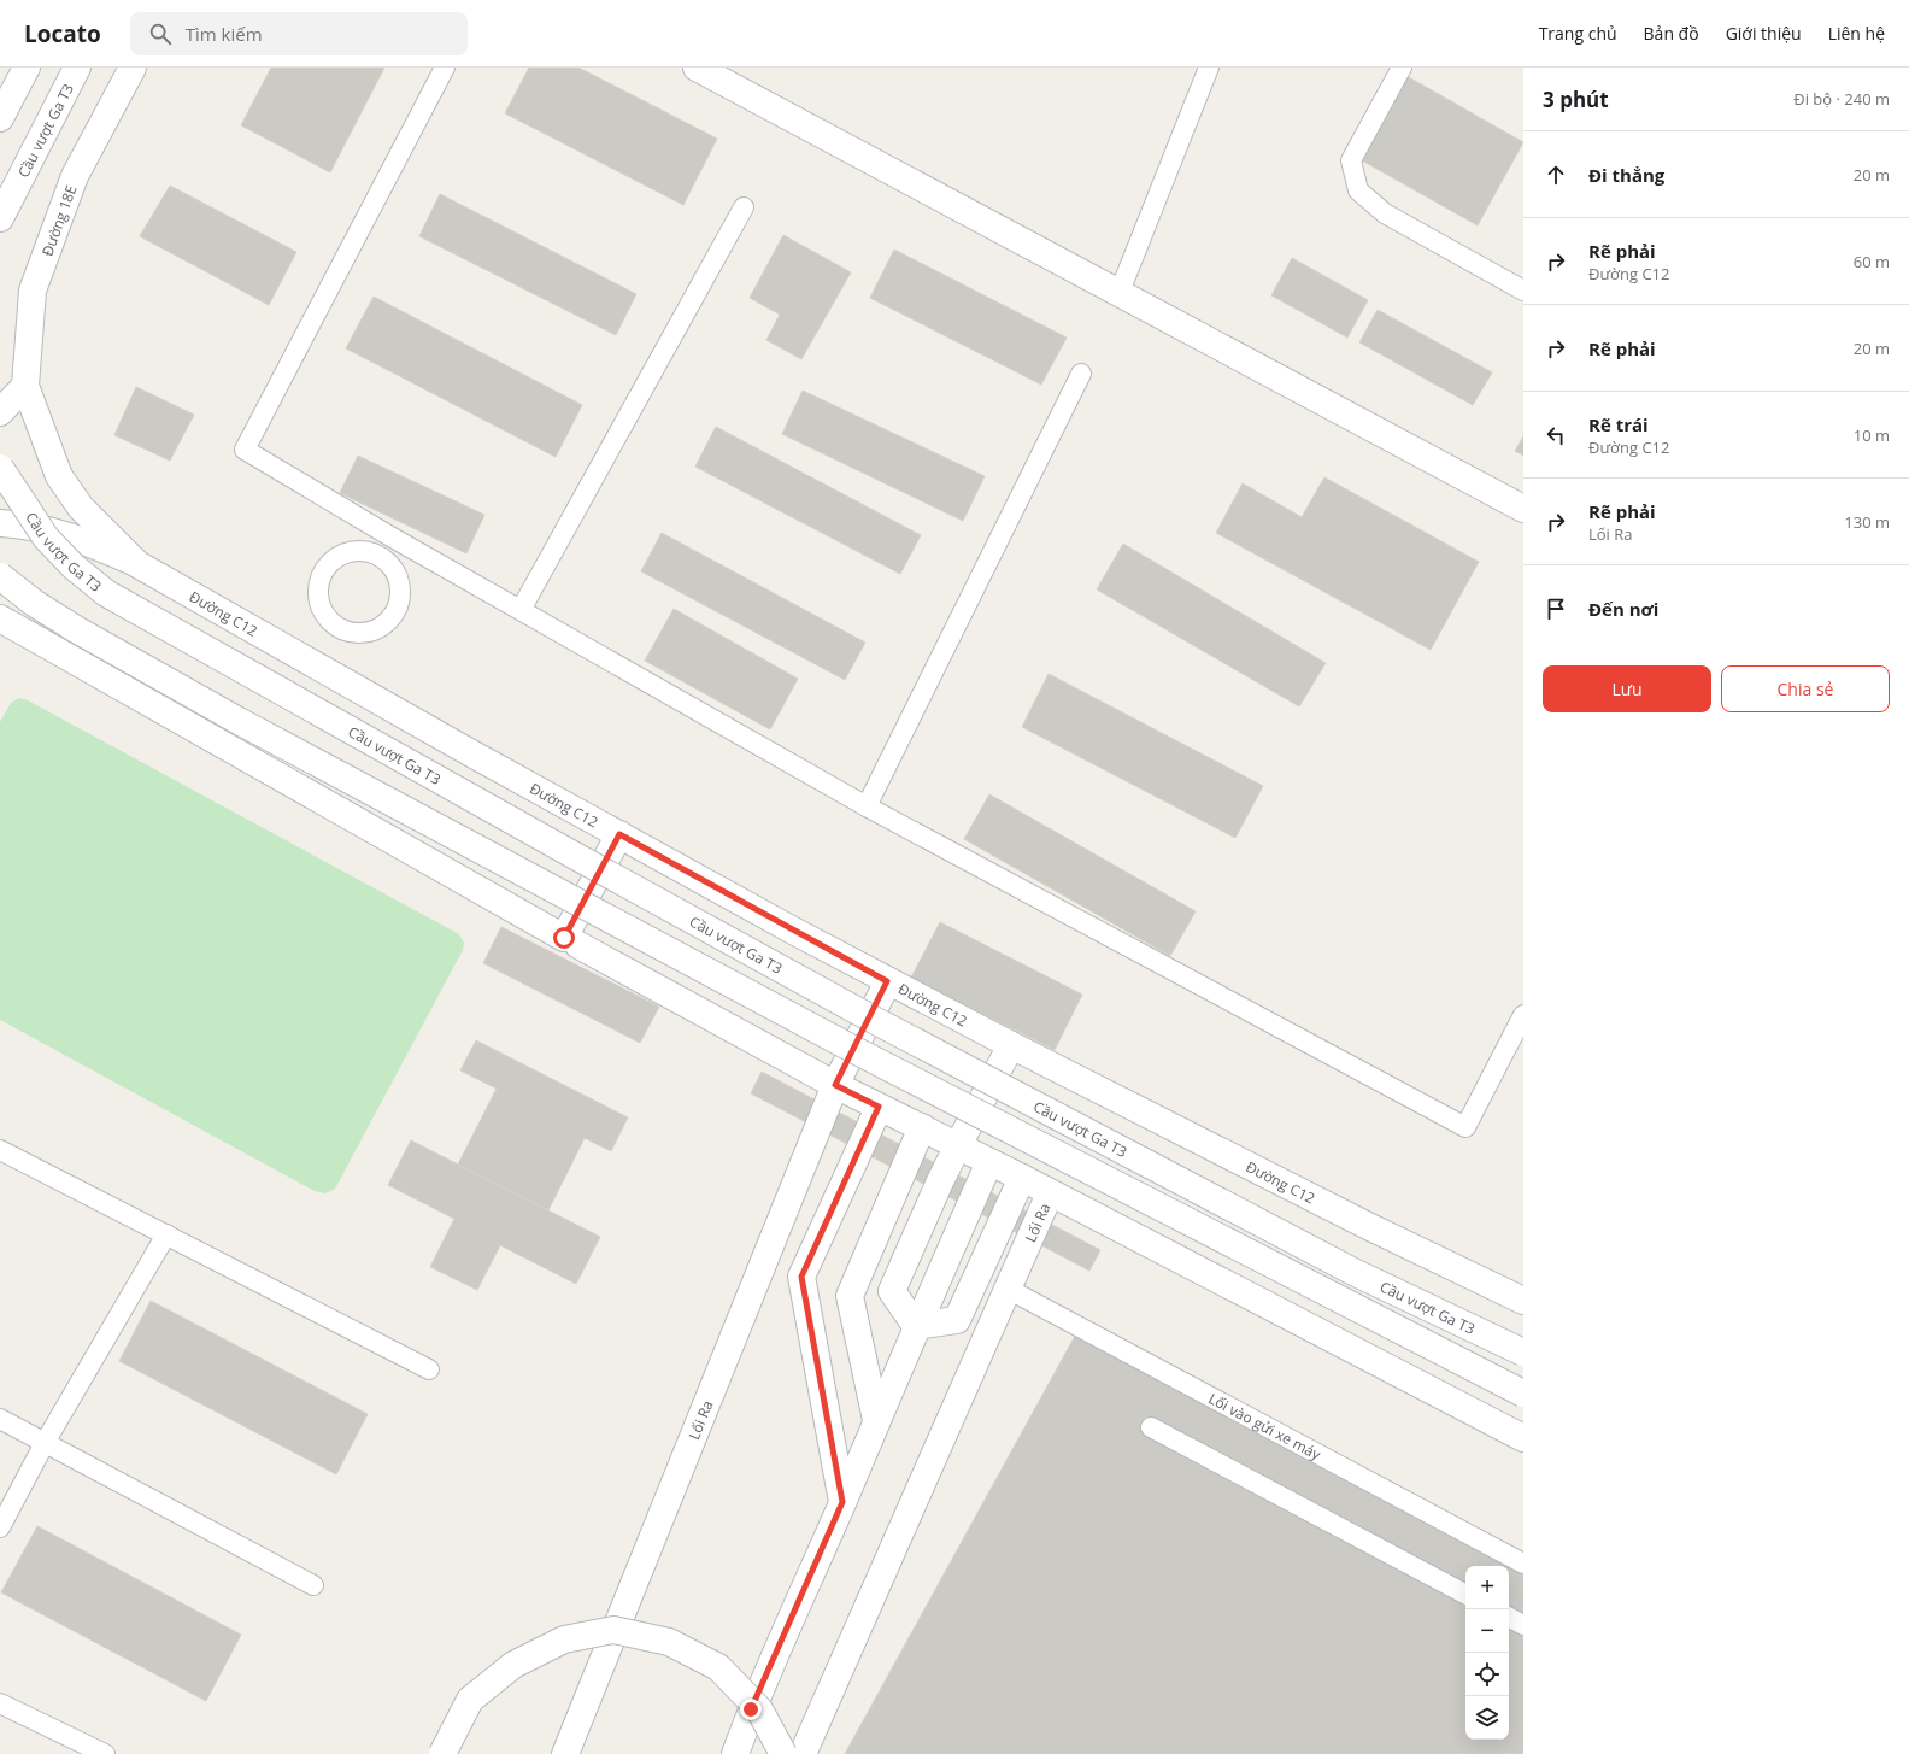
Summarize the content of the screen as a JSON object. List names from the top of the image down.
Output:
{
  "streets": {
    "main road": [
      "Cầu vượt Ga T3",
      "Đường 18E",
      "Đường C12",
      "Lối Ra"
    ],
    "lane": ["Lối vào gửi xe máy"]
  },
  "crossings": [
    ["Đường 18E", "Đường C12"],
    ["Đường C12", "Lối Ra"],
    ["Lối Ra", "Lối vào gửi xe máy"]
  ],
  "page": {
    "header": "Locato",
    "search": "Tìm kiếm",
    "nav": [
      "Trang chủ",
      "Bản đồ",
      "Giới thiệu",
      "Liên hệ"
    ],
    "heading": ["3 phút", "Đi bộ · 240 m"],
    "list": [
      ["Đi thẳng", "20 m"],
      ["Rẽ phải", "Đường C12", "60 m"],
      ["Rẽ phải", "20 m"],
      ["Rẽ trái", "Đường C12", "10 m"],
      ["Rẽ phải", "Lối Ra", "130 m"],
      "Đến nơi"
    ],
    "buttons": ["Lưu", "Chia sẻ"],
    "map_buttons": ["+", "−"]
  }
}
